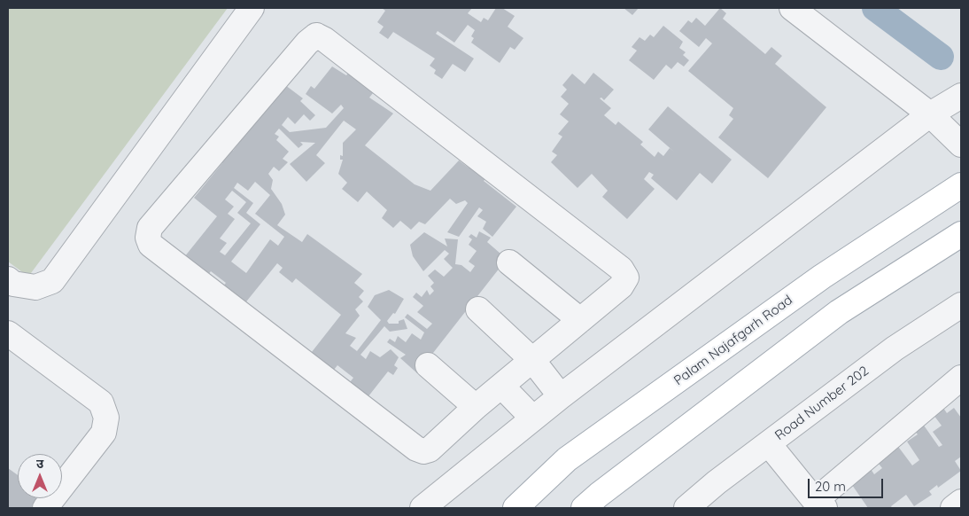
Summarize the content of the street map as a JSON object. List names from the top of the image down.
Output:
{
  "streets": {
    "main road": ["Palam Najafgarh Road"],
    "street": ["Road Number 202"]
  },
  "scale_bar": "20 m",
  "north": "top"
}
